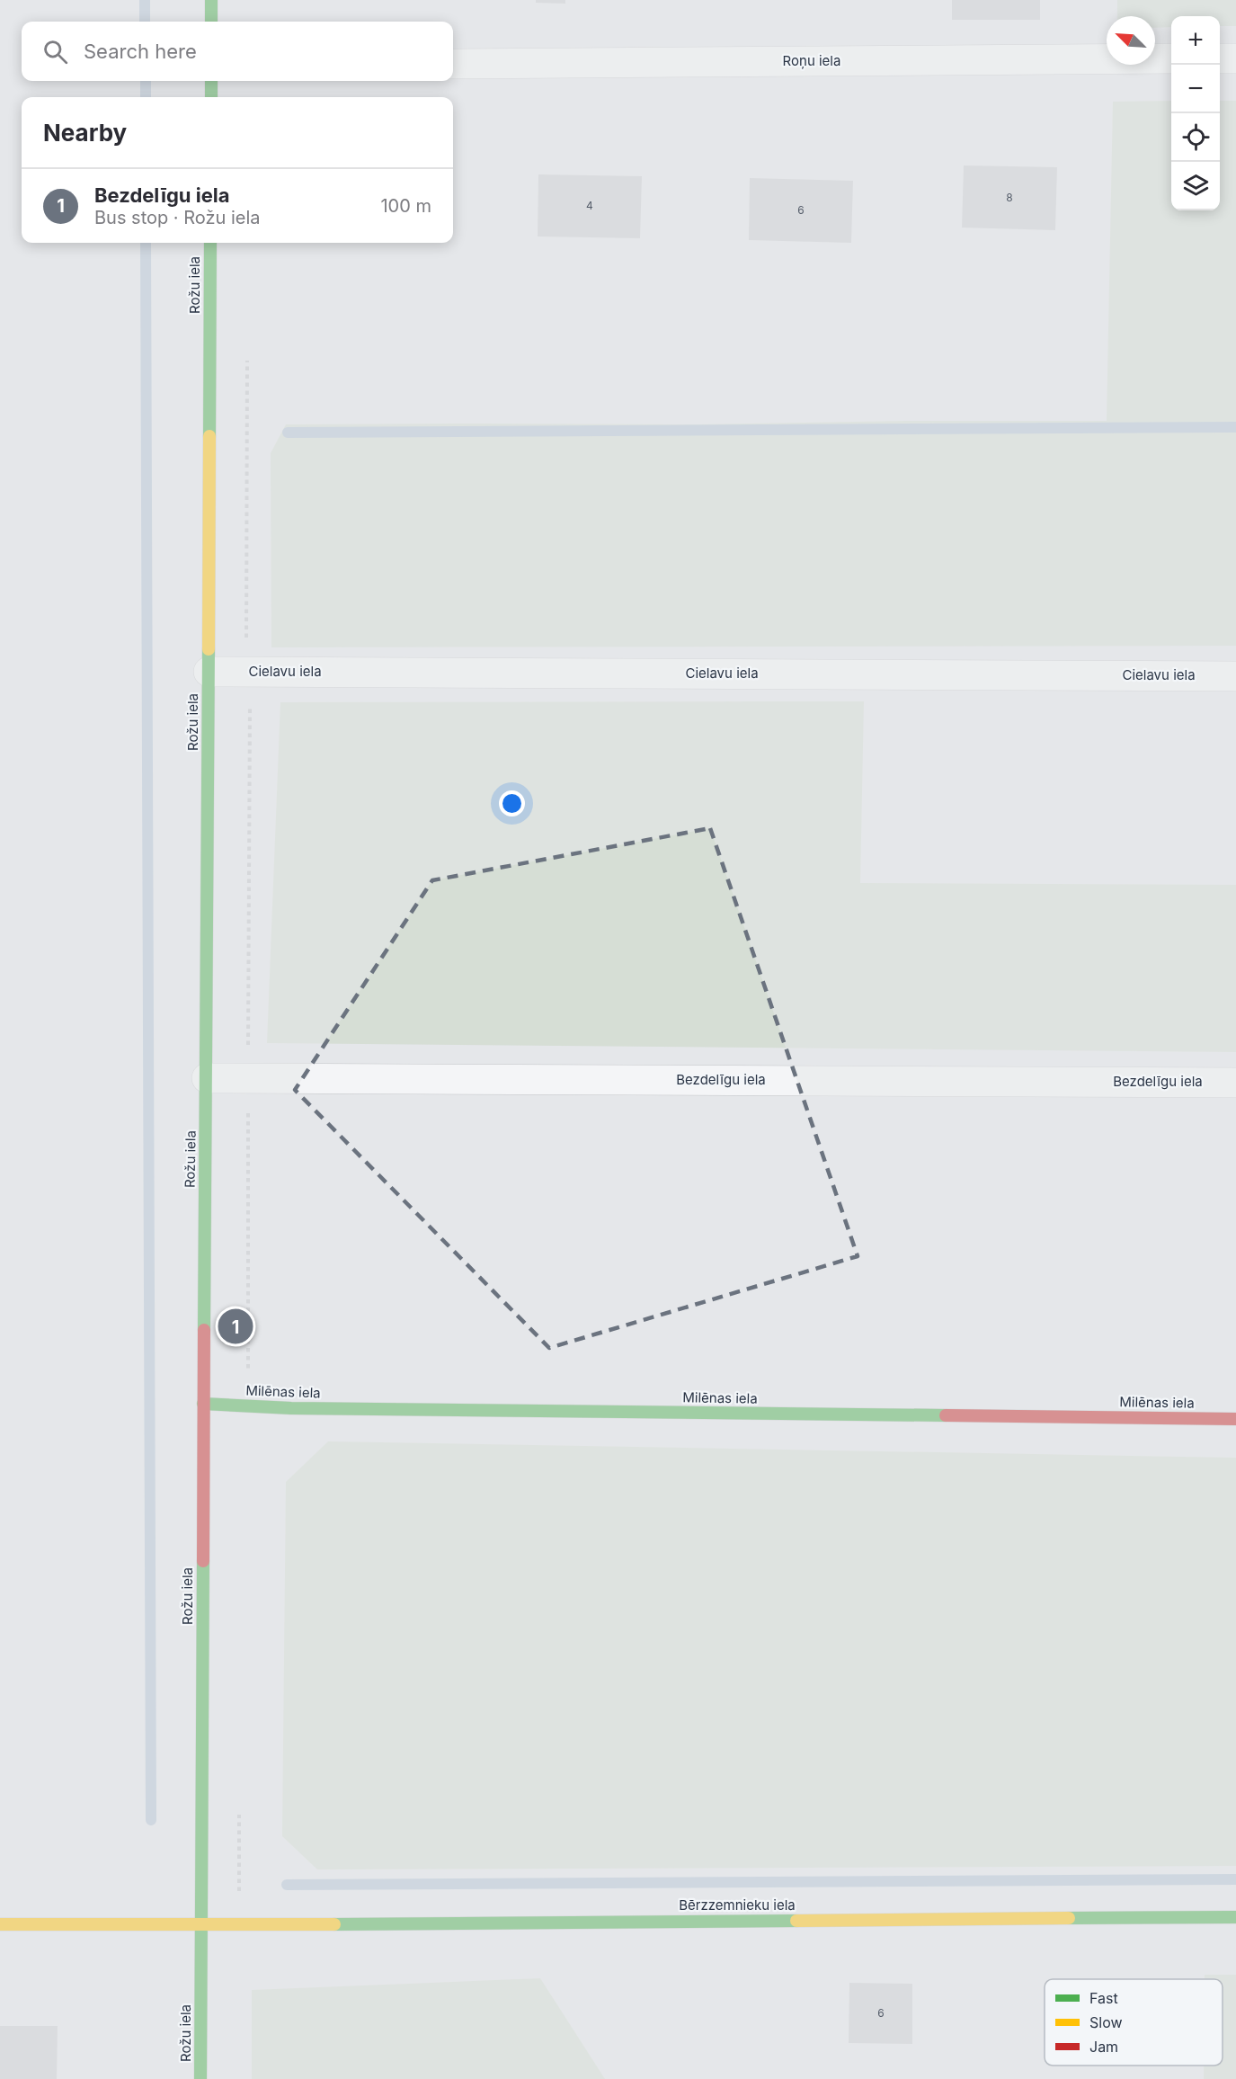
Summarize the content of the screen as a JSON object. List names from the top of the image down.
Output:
{
  "streets": {
    "street": [
      "Roņu iela",
      "Rožu iela",
      "Cielavu iela",
      "Bezdelīgu iela",
      "Milēnas iela",
      "Bērzzemnieku iela"
    ]
  },
  "crossings": [
    ["Rožu iela", "Cielavu iela"],
    ["Rožu iela", "Bezdelīgu iela"],
    ["Rožu iela", "Milēnas iela"],
    ["Rožu iela", "Bērzzemnieku iela"]
  ],
  "house_numbers": [
    "8",
    "4",
    "6",
    "6"
  ],
  "legend": ["Fast", "Slow", "Jam"],
  "north": "top left",
  "page": {
    "map_buttons": ["+", "−"],
    "search": "Search here",
    "heading": "Nearby",
    "list": [
      {
        "mark": "1",
        "name": "Bezdelīgu iela",
        "note": "Bus stop · Rožu iela",
        "value": "100 m"
      }
    ],
    "pins": "1"
  }
}
